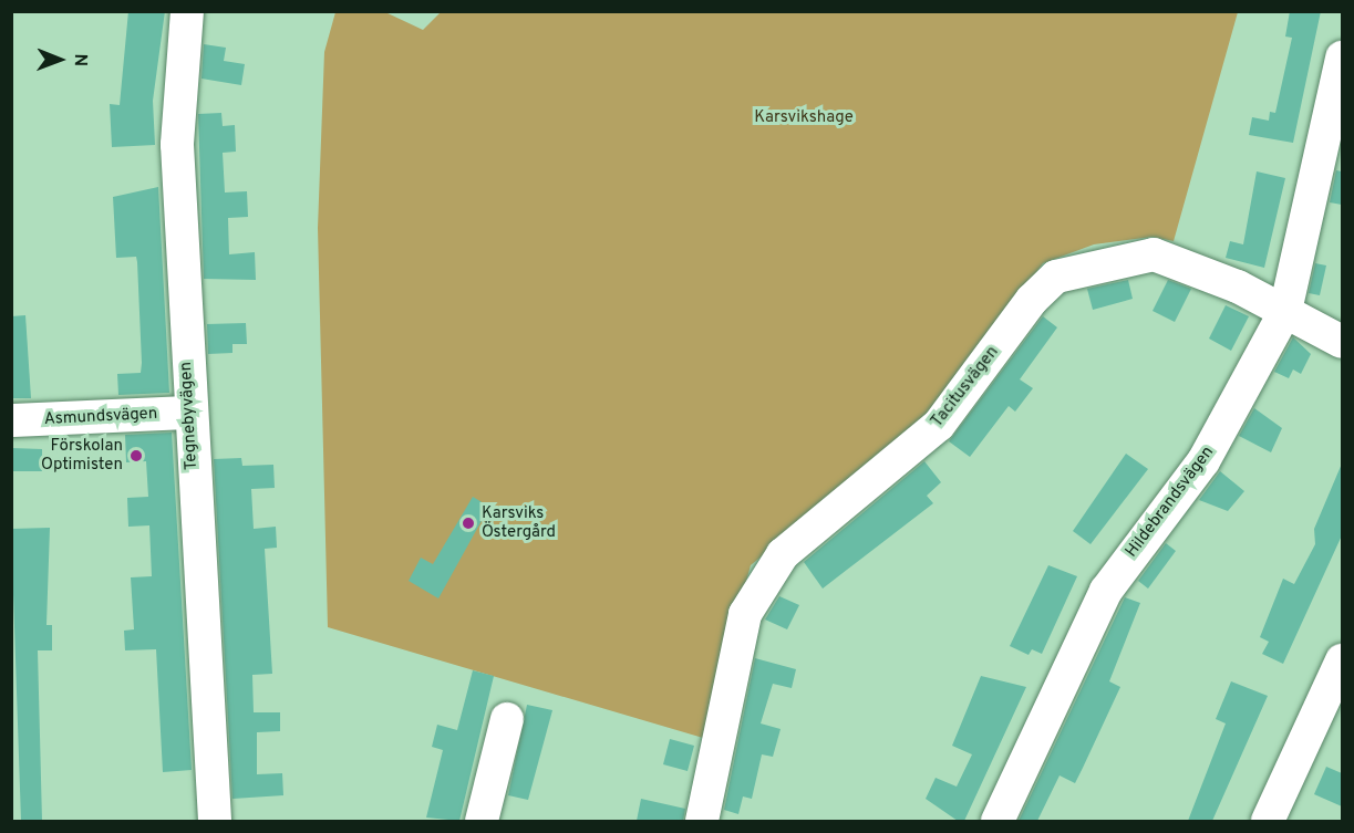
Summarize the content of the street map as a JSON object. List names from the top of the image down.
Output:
{
  "streets": {
    "street": [
      "Tacitusvägen",
      "Tegnebyvägen",
      "Asmundsvägen",
      "Hildebrandsvägen"
    ]
  },
  "crossings": [
    ["Tacitusvägen", "Hildebrandsvägen"],
    ["Tegnebyvägen", "Asmundsvägen"]
  ],
  "parks": ["Karsvikshage"],
  "places": ["Förskolan Optimisten", "Karsviks Östergård"],
  "north": "right"
}
